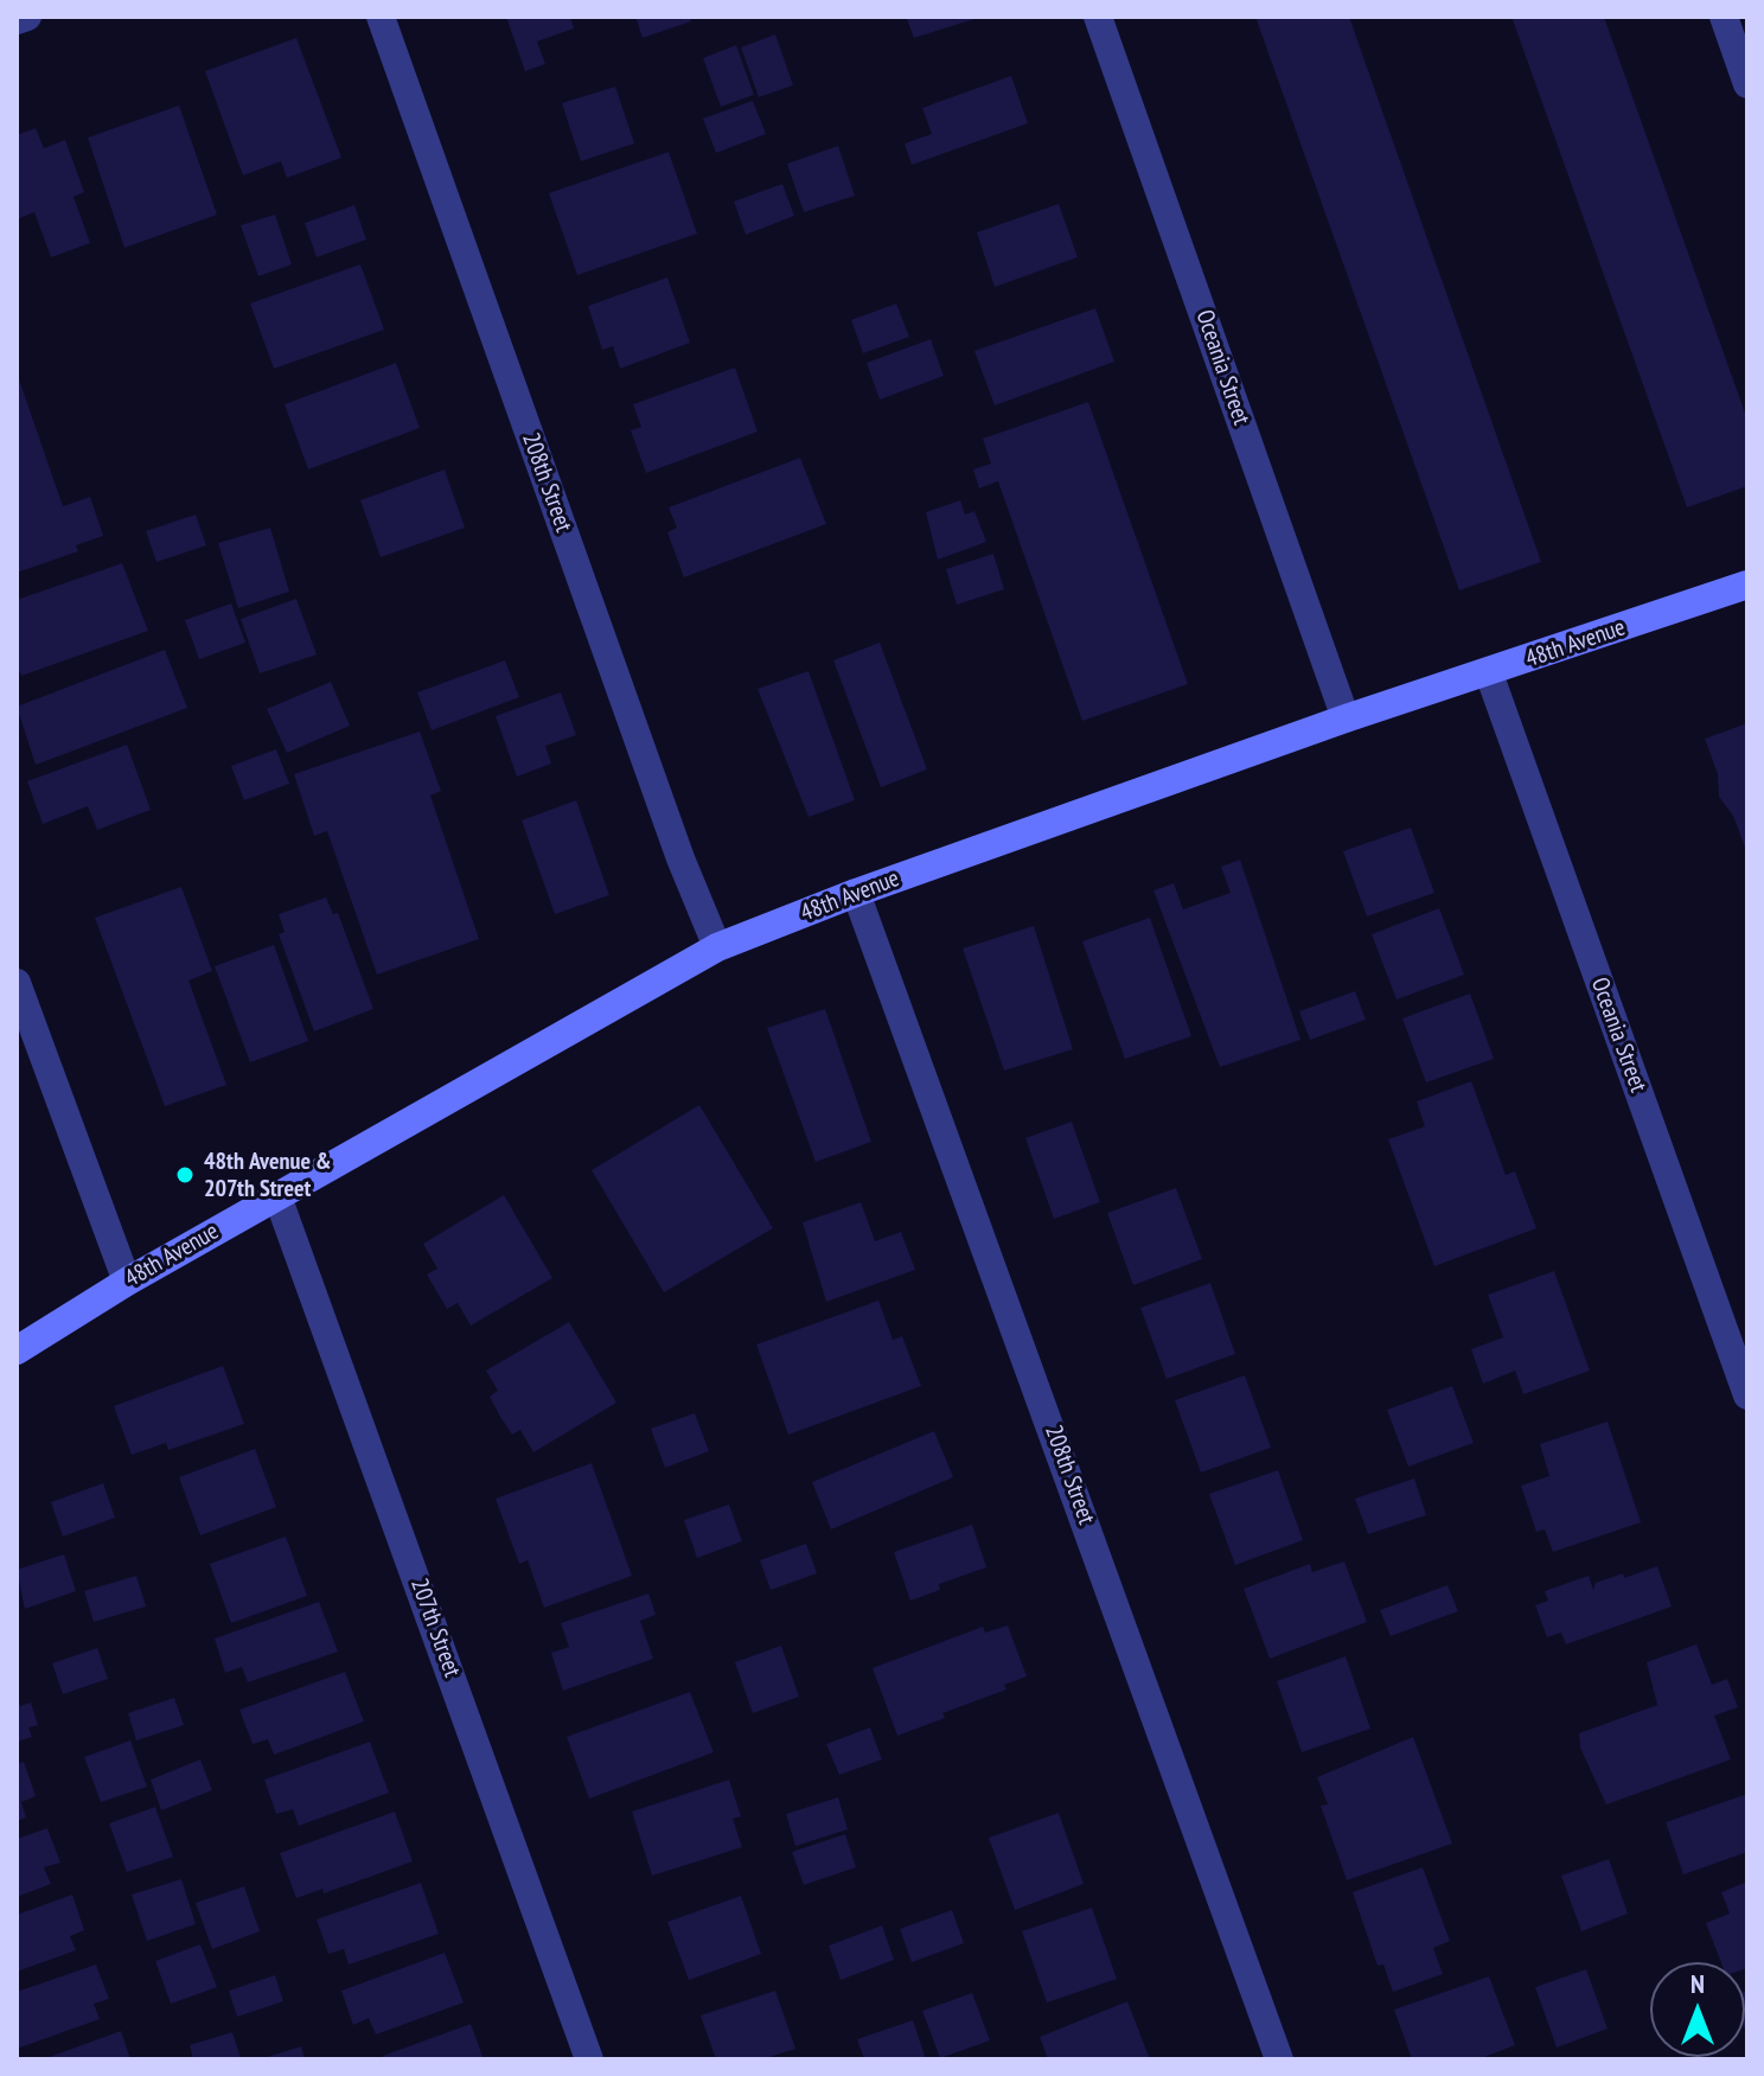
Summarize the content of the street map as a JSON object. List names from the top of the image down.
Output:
{
  "streets": {
    "street": [
      "Oceania Street",
      "208th Street",
      "48th Avenue",
      "207th Street"
    ]
  },
  "crossings": [
    ["Oceania Street", "48th Avenue"],
    ["208th Street", "48th Avenue"],
    ["48th Avenue", "207th Street"]
  ],
  "places": ["48th Avenue & 207th Street"],
  "north": "top"
}
